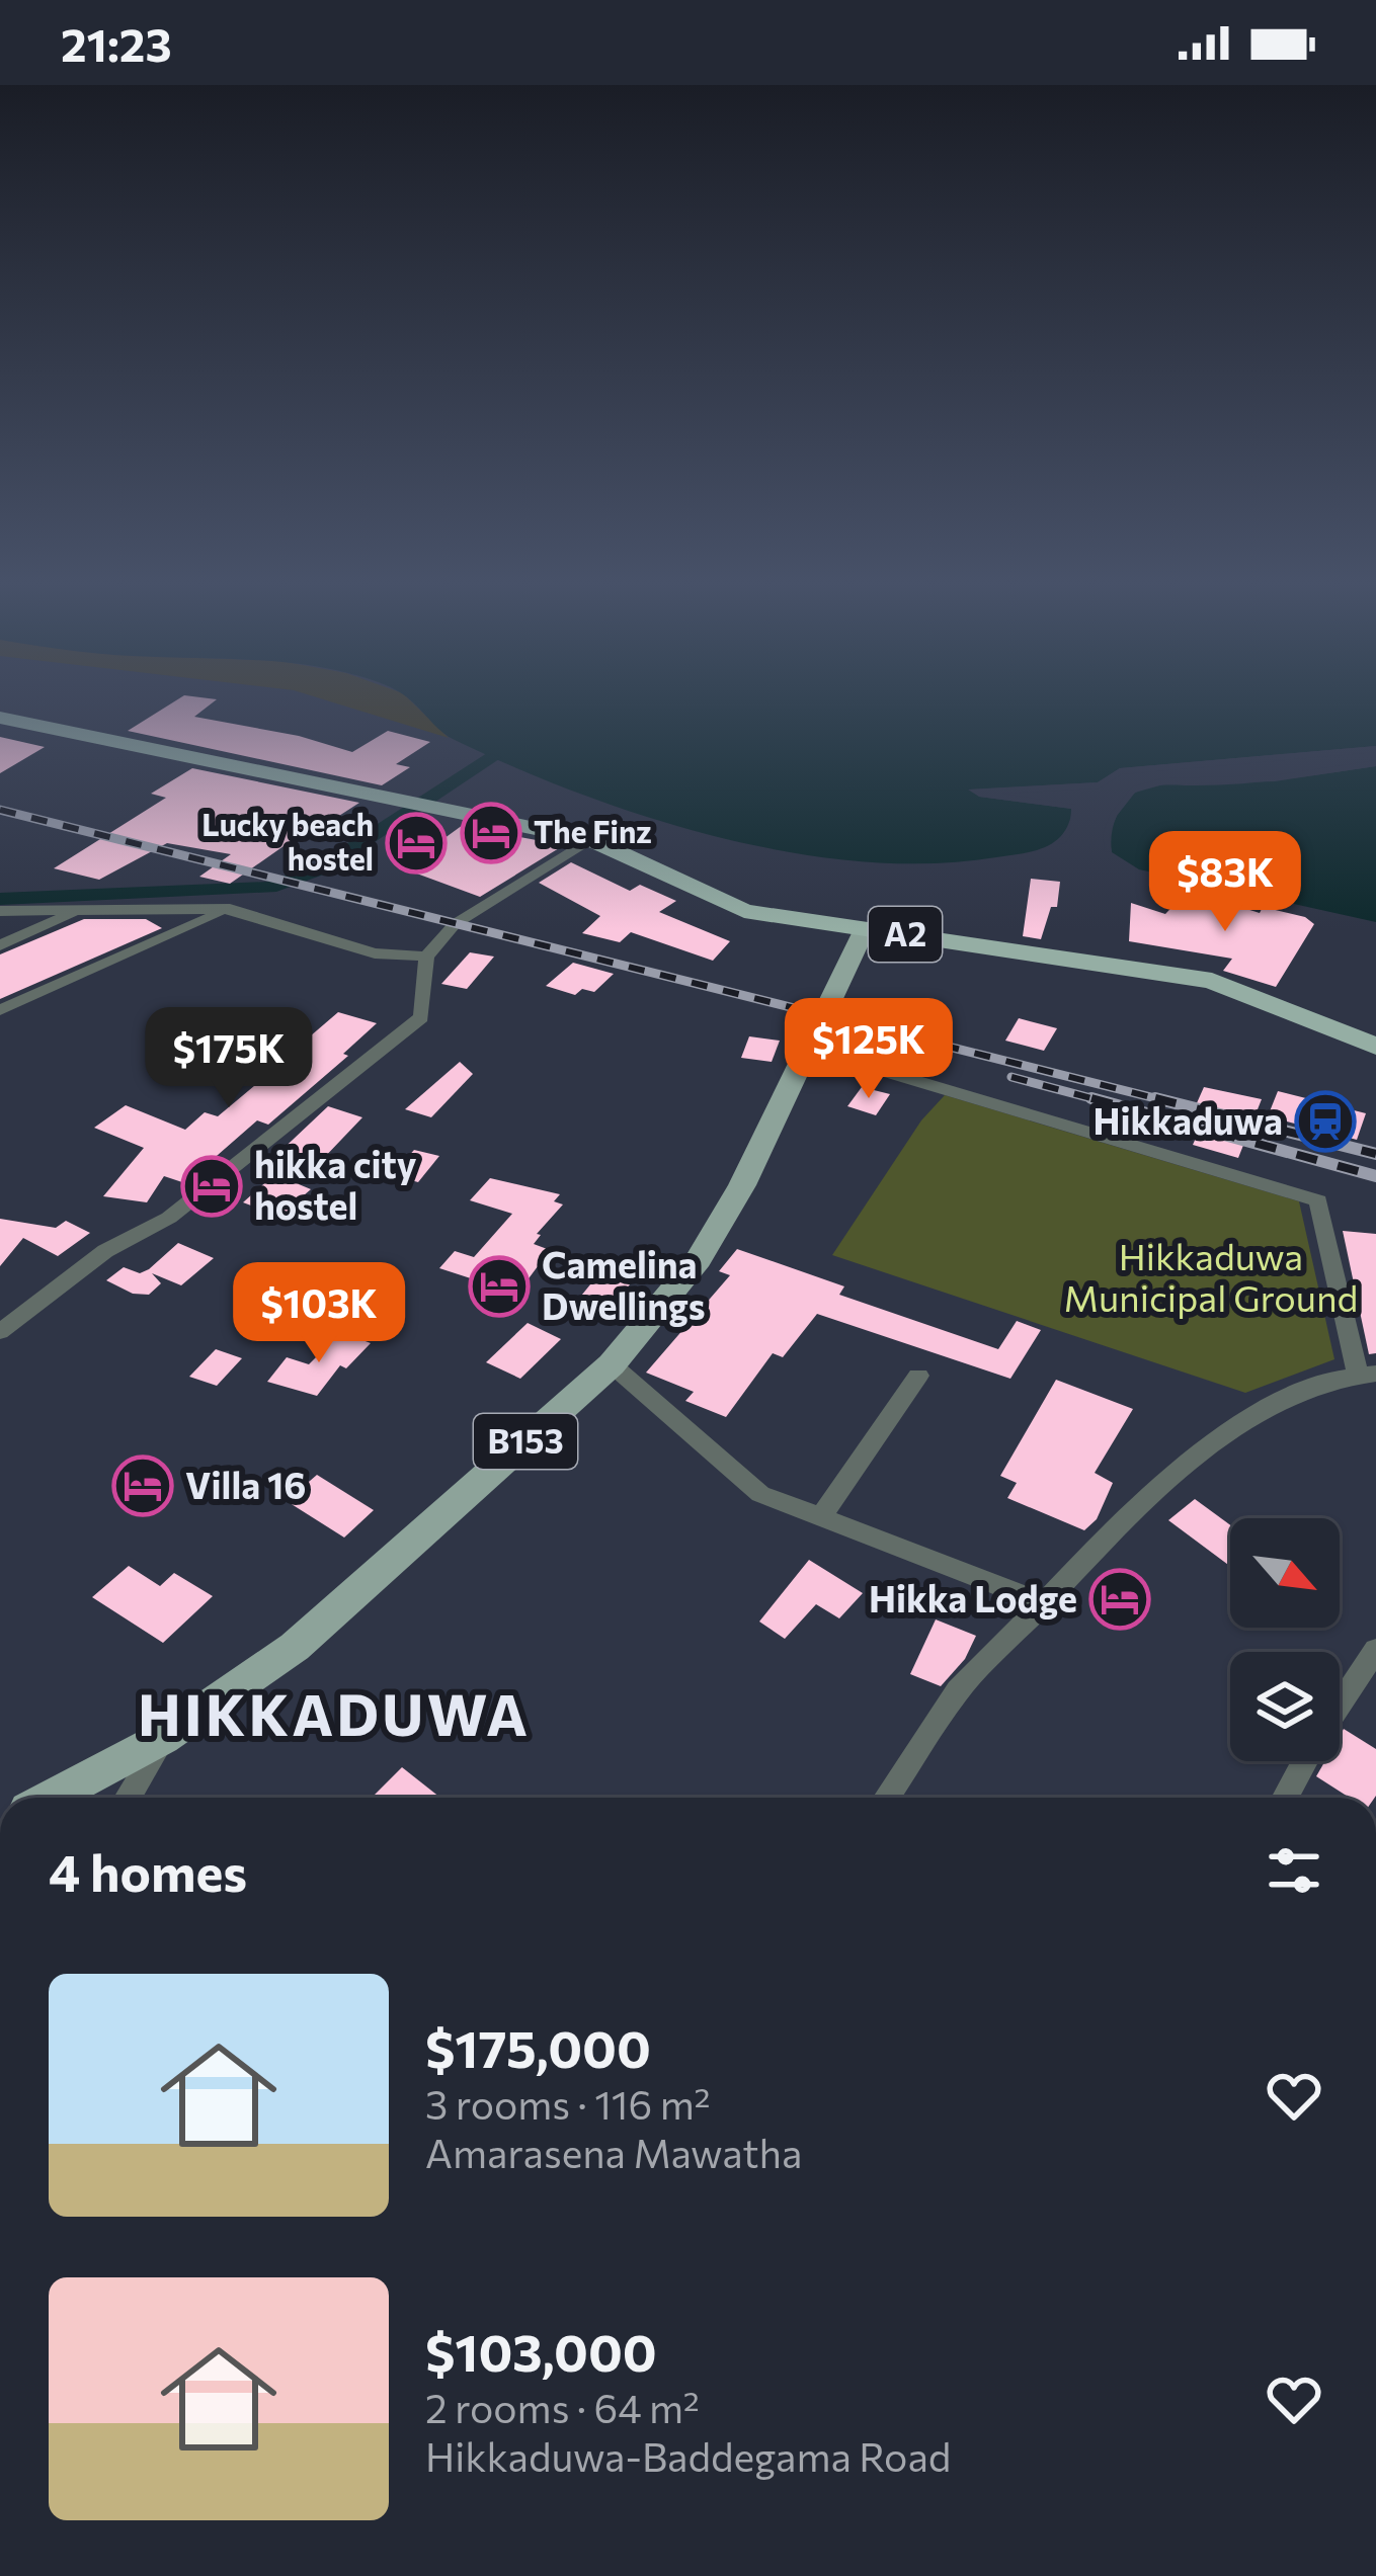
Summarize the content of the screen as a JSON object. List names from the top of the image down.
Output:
{
  "streets": {
    "highway": ["A2"],
    "main road": ["B153"]
  },
  "crossings": [
    ["A2", "B153"]
  ],
  "districts": ["HIKKADUWA"],
  "parks": ["Hikkaduwa Municipal Ground"],
  "places": {
    "hotel": [
      "The Finz",
      "Lucky beach hostel",
      "hikka city hostel",
      "Camelina Dwellings",
      "Villa 16",
      "Hikka Lodge"
    ],
    "station": ["Hikkaduwa"]
  },
  "north": "bottom right",
  "page": {
    "status": "21:23",
    "price": [
      "$83K",
      "$125K",
      "$175K",
      "$103K"
    ],
    "heading": "4 homes",
    "list": [
      {
        "name": "$175,000",
        "note": "3 rooms · 116 m² · Amarasena Mawatha"
      },
      {
        "name": "$103,000",
        "note": "2 rooms · 64 m² · Hikkaduwa-Baddegama Road"
      }
    ]
  }
}
